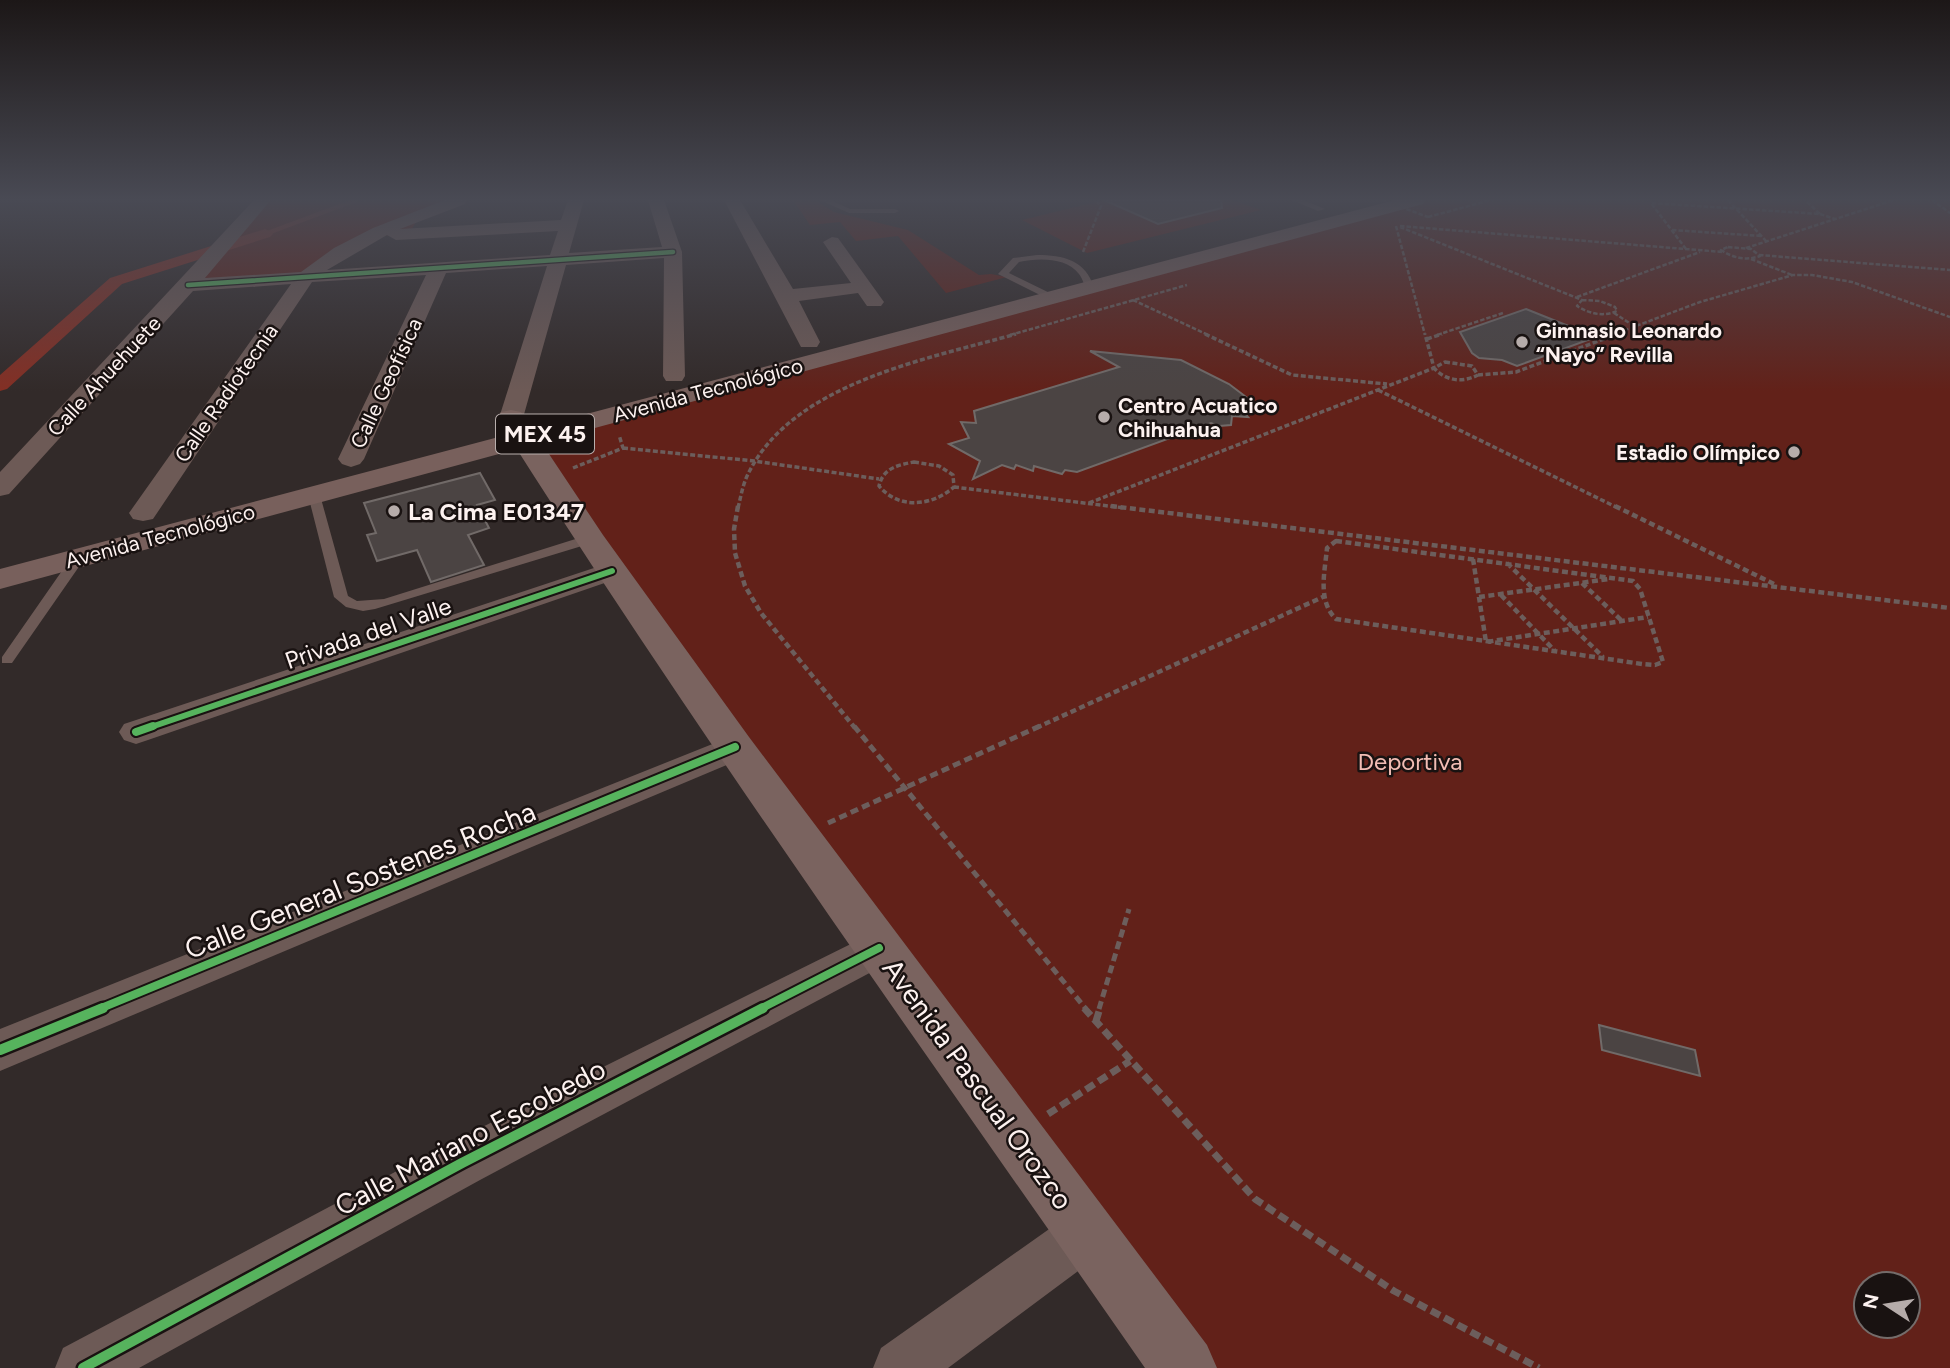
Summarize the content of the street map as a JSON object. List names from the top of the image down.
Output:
{
  "streets": {
    "main road": ["Avenida Tecnológico", "MEX 45", "Avenida Pascual Orozco"],
    "street": [
      "Calle Ahuehuete",
      "Calle Geofísica",
      "Calle Radiotecnia",
      "Privada del Valle",
      "Calle General Sostenes Rocha",
      "Calle Mariano Escobedo"
    ]
  },
  "crossings": [
    ["Calle Geofísica", "Avenida Tecnológico"],
    ["Avenida Tecnológico", "Calle Radiotecnia"],
    ["Avenida Tecnológico", "Avenida Pascual Orozco"],
    ["Privada del Valle", "Avenida Pascual Orozco"],
    ["Calle General Sostenes Rocha", "Avenida Pascual Orozco"],
    ["Avenida Pascual Orozco", "Calle Mariano Escobedo"]
  ],
  "parks": ["Deportiva"],
  "places": [
    "Gimnasio Leonardo “Nayo” Revilla",
    "Centro Acuatico Chihuahua",
    "Estadio Olímpico",
    "La Cima E01347"
  ],
  "north": "left"
}
